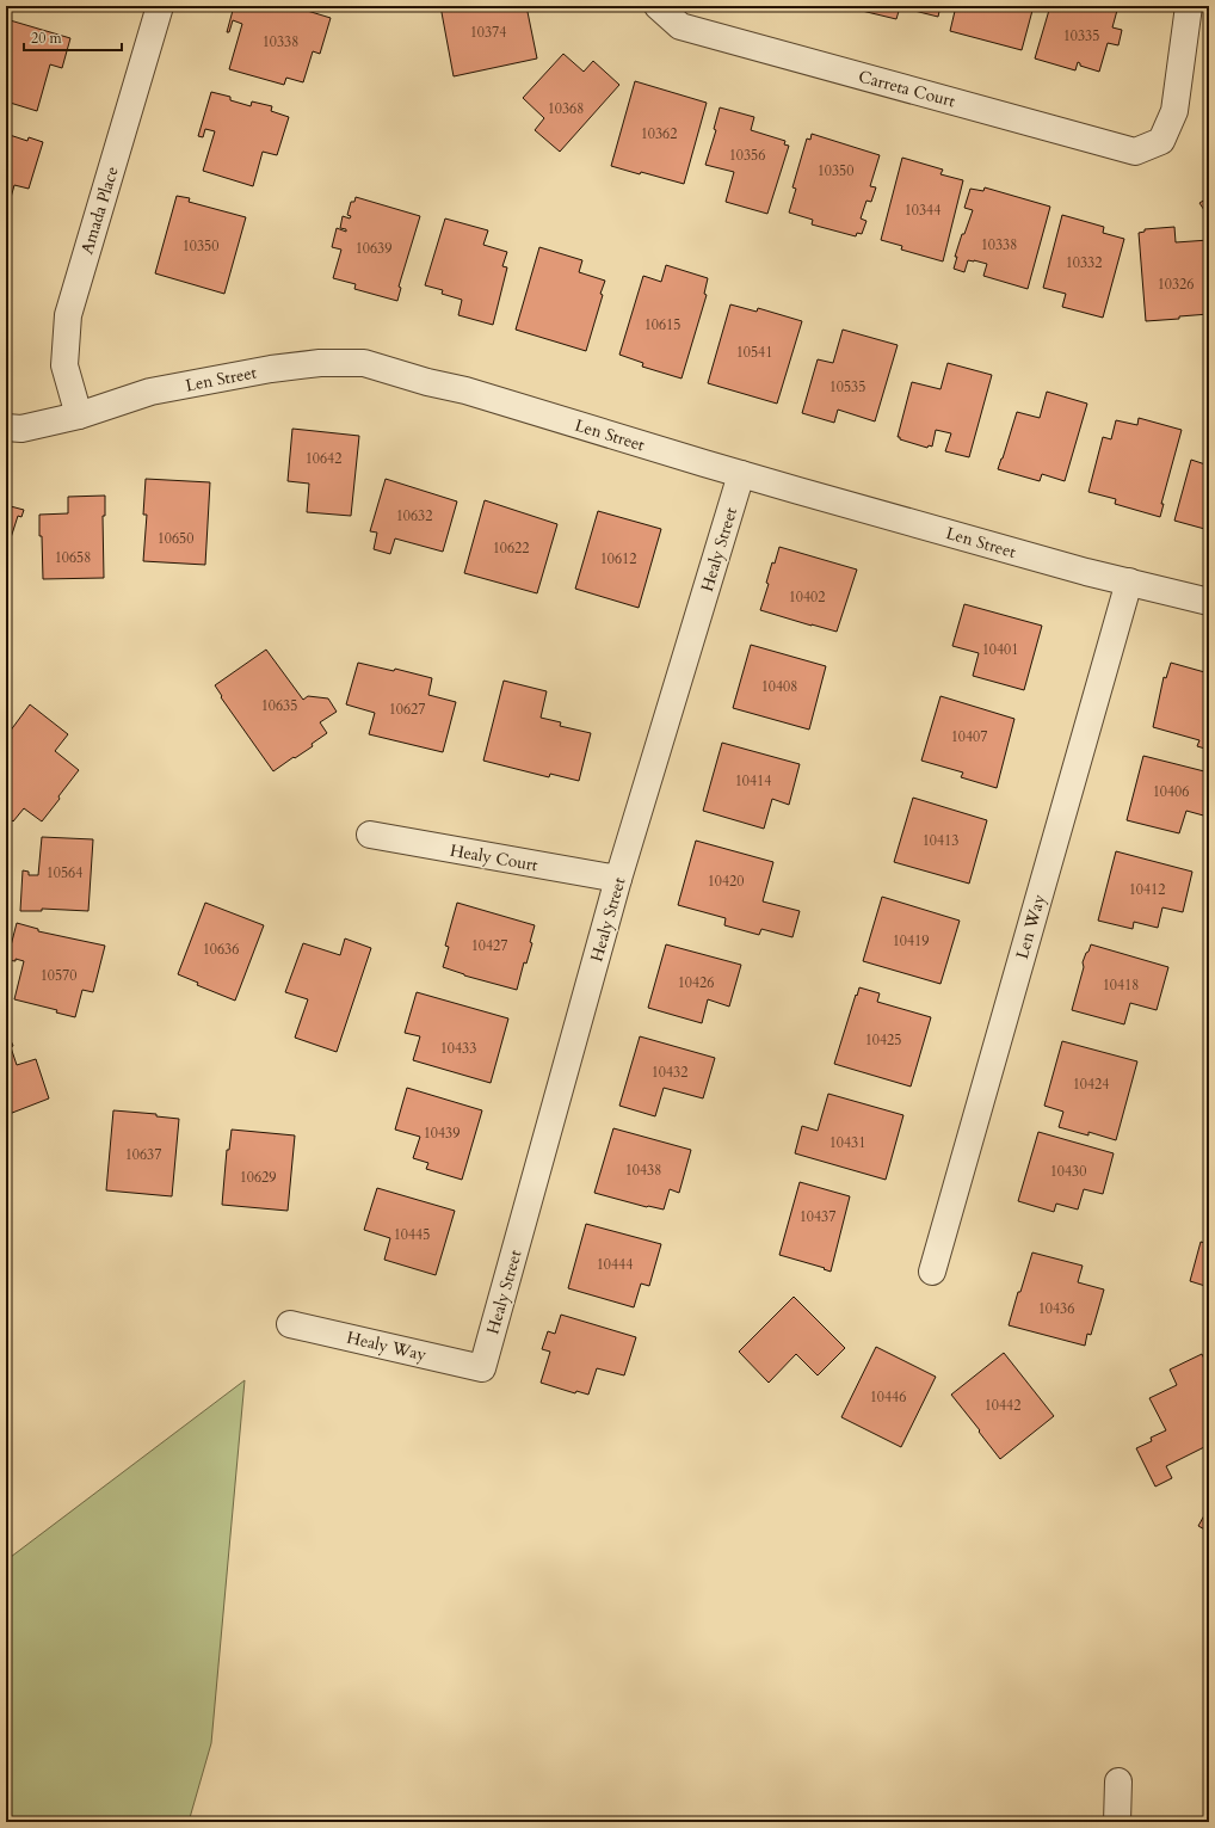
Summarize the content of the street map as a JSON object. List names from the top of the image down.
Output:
{
  "streets": {
    "street": [
      "Carreta Court",
      "Amada Place",
      "Len Street",
      "Healy Street",
      "Healy Court",
      "Len Way",
      "Healy Way"
    ]
  },
  "crossings": [
    ["Amada Place", "Len Street"],
    ["Len Street", "Healy Street"],
    ["Len Street", "Len Way"],
    ["Healy Street", "Healy Court"],
    ["Healy Street", "Healy Way"]
  ],
  "house_numbers": [
    "10374",
    "10335",
    "10338",
    "10368",
    "10362",
    "10356",
    "10350",
    "10344",
    "10338",
    "10350",
    "10639",
    "10332",
    "10326",
    "10615",
    "10541",
    "10535",
    "10642",
    "10632",
    "10650",
    "10622",
    "10658",
    "10612",
    "10402",
    "10401",
    "10408",
    "10635",
    "10627",
    "10407",
    "10414",
    "10406",
    "10413",
    "10564",
    "10420",
    "10412",
    "10419",
    "10427",
    "10636",
    "10570",
    "10426",
    "10418",
    "10425",
    "10433",
    "10432",
    "10424",
    "10439",
    "10431",
    "10637",
    "10438",
    "10430",
    "10629",
    "10437",
    "10445",
    "10444",
    "10436",
    "10446",
    "10442"
  ],
  "scale_bar": "20 m"
}
